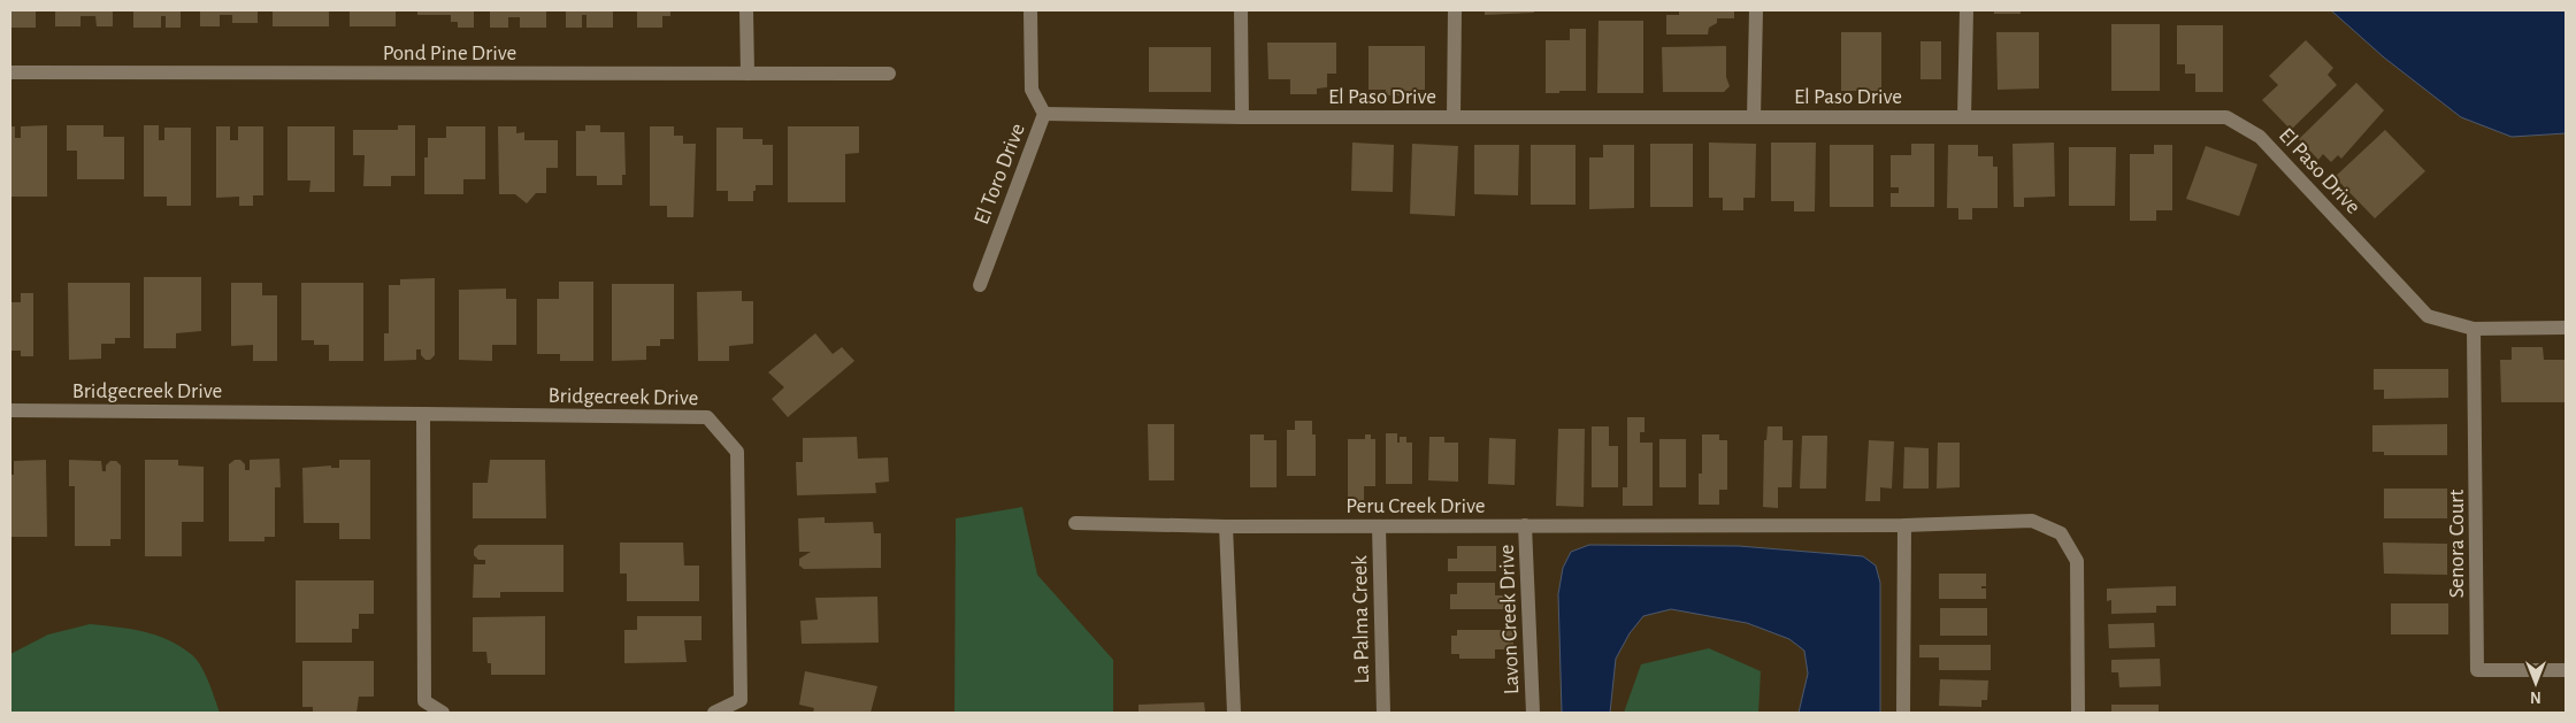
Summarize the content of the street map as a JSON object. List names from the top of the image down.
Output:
{
  "streets": {
    "street": [
      "Pond Pine Drive",
      "El Paso Drive",
      "El Toro Drive",
      "Bridgecreek Drive",
      "Peru Creek Drive",
      "Senora Court",
      "La Palma Creek",
      "Lavon Creek Drive"
    ]
  },
  "crossings": [
    ["El Paso Drive", "El Toro Drive"],
    ["El Paso Drive", "Senora Court"],
    ["Peru Creek Drive", "La Palma Creek"],
    ["Peru Creek Drive", "Lavon Creek Drive"]
  ],
  "north": "bottom"
}
